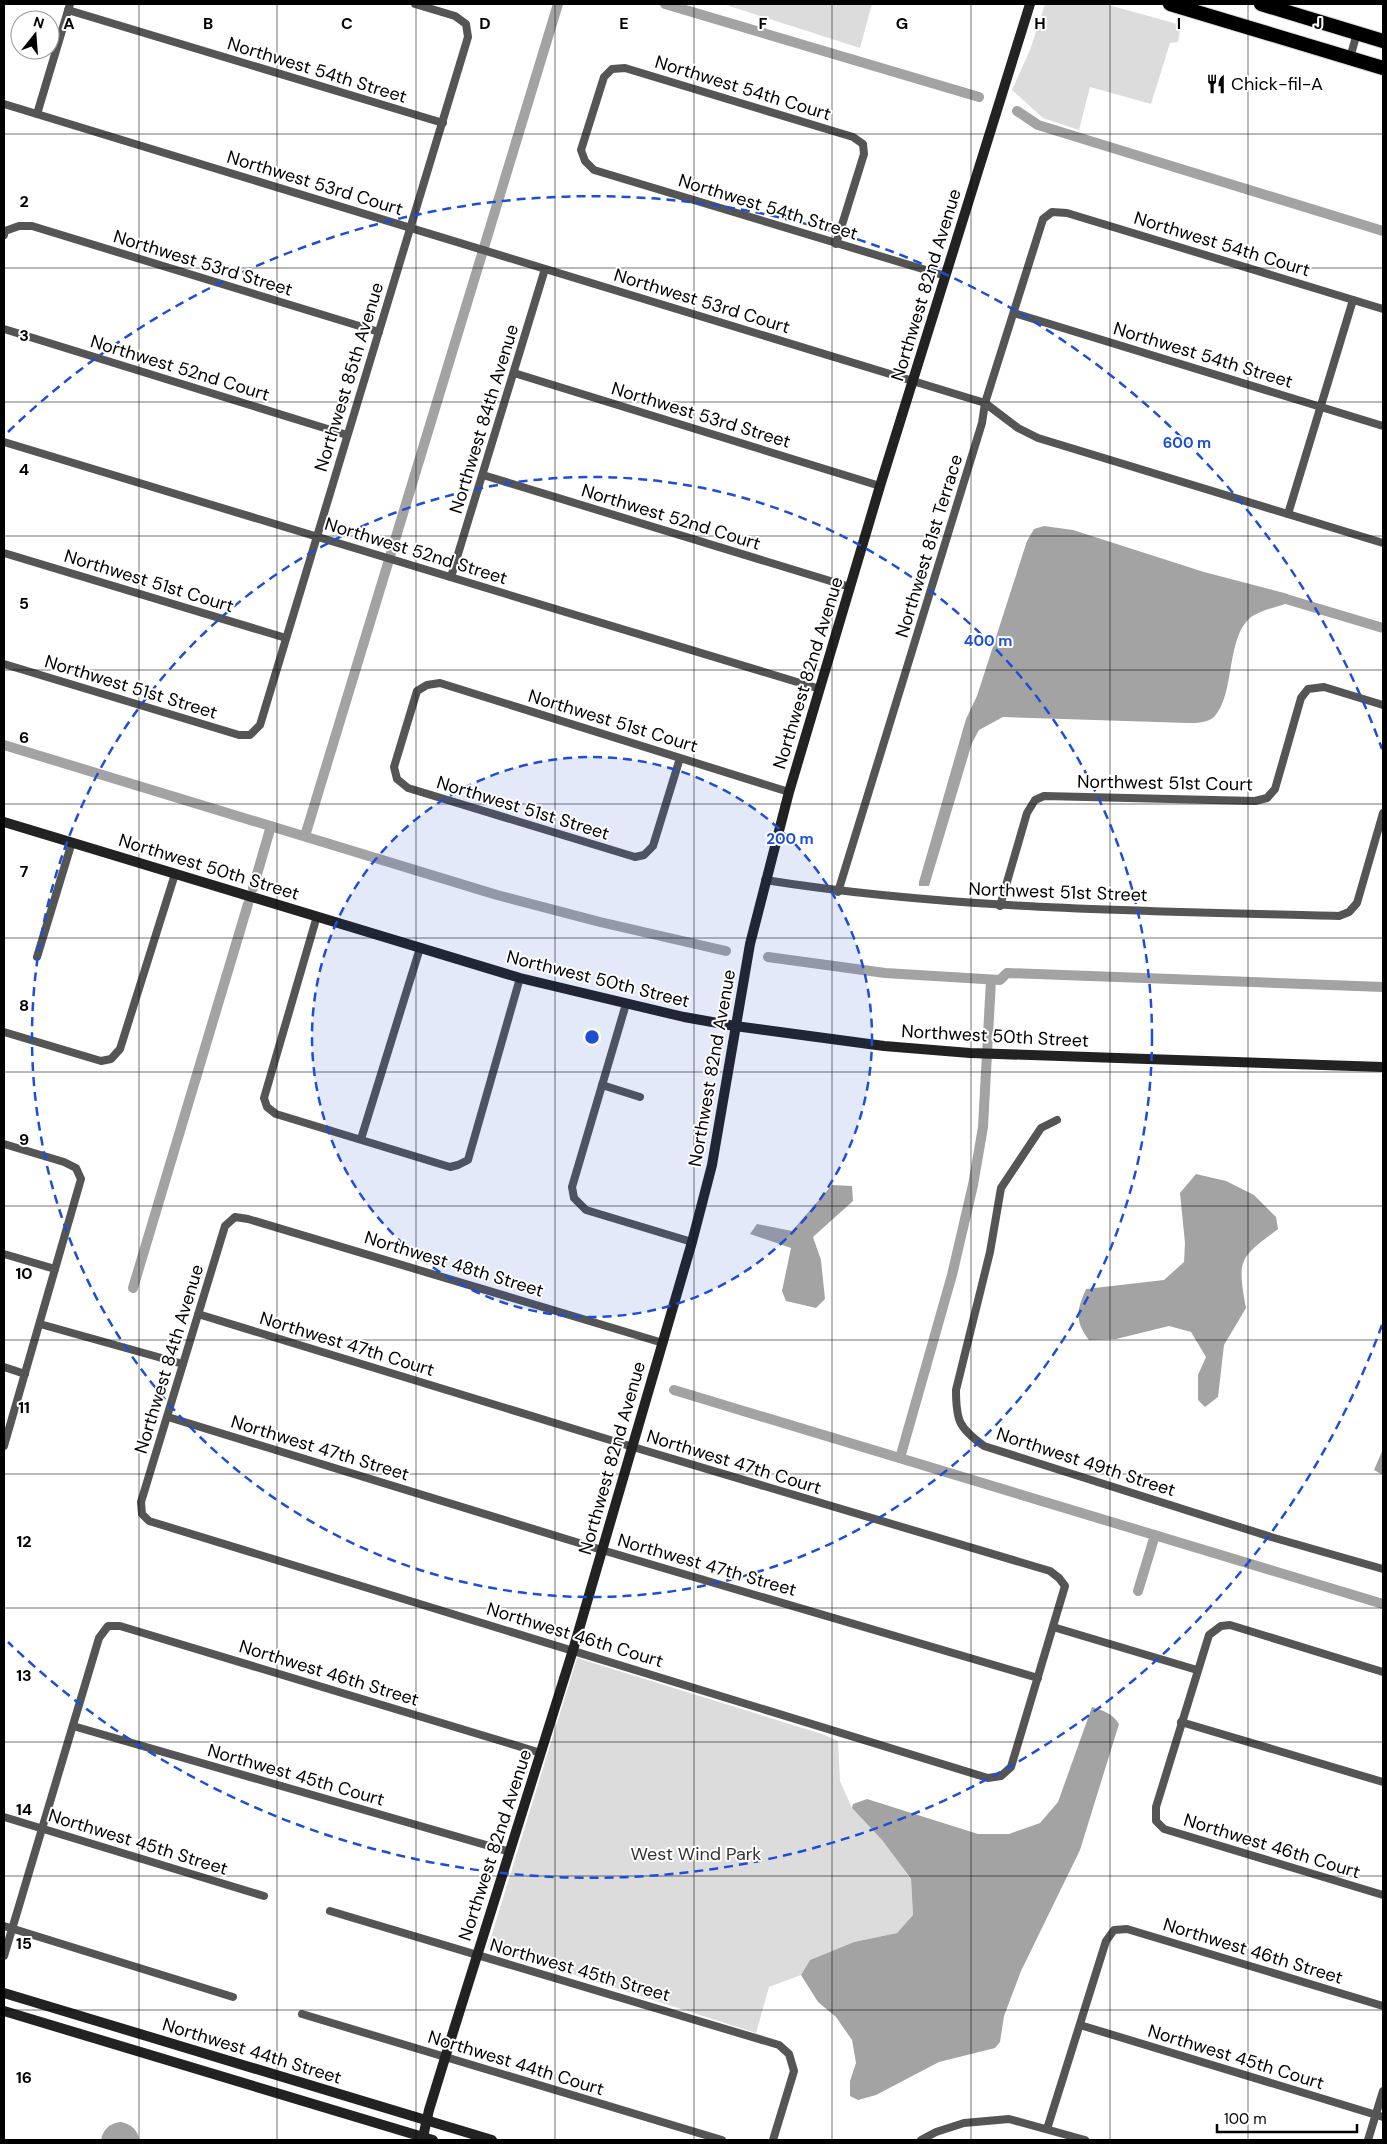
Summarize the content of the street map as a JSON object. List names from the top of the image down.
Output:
{
  "streets": {
    "street": [
      "Northwest 54th Street",
      "Northwest 54th Court",
      "Northwest 53rd Court",
      "Northwest 53rd Street",
      "Northwest 82nd Avenue",
      "Northwest 52nd Court",
      "Northwest 85th Avenue",
      "Northwest 84th Avenue",
      "Northwest 81st Terrace",
      "Northwest 52nd Street",
      "Northwest 51st Court",
      "Northwest 51st Street",
      "Northwest 50th Street",
      "Northwest 48th Street",
      "Northwest 47th Court",
      "Northwest 47th Street",
      "Northwest 49th Street",
      "Northwest 46th Court",
      "Northwest 46th Street",
      "Northwest 45th Court",
      "Northwest 45th Street",
      "Northwest 44th Street",
      "Northwest 44th Court"
    ]
  },
  "crossings": [
    ["Northwest 54th Street", "Northwest 54th Court"],
    ["Northwest 54th Street", "Northwest 82nd Avenue"],
    ["Northwest 54th Street", "Northwest 85th Avenue"],
    ["Northwest 54th Street", "Northwest 81st Terrace"],
    ["Northwest 54th Court", "Northwest 81st Terrace"],
    ["Northwest 53rd Court", "Northwest 82nd Avenue"],
    ["Northwest 53rd Court", "Northwest 85th Avenue"],
    ["Northwest 53rd Court", "Northwest 84th Avenue"],
    ["Northwest 53rd Court", "Northwest 81st Terrace"],
    ["Northwest 53rd Street", "Northwest 82nd Avenue"],
    ["Northwest 53rd Street", "Northwest 85th Avenue"],
    ["Northwest 53rd Street", "Northwest 84th Avenue"],
    ["Northwest 82nd Avenue", "Northwest 52nd Court"],
    ["Northwest 82nd Avenue", "Northwest 52nd Street"],
    ["Northwest 82nd Avenue", "Northwest 51st Court"],
    ["Northwest 82nd Avenue", "Northwest 51st Street"],
    ["Northwest 82nd Avenue", "Northwest 50th Street"],
    ["Northwest 82nd Avenue", "Northwest 48th Street"],
    ["Northwest 82nd Avenue", "Northwest 47th Court"],
    ["Northwest 82nd Avenue", "Northwest 47th Street"],
    ["Northwest 82nd Avenue", "Northwest 46th Court"],
    ["Northwest 82nd Avenue", "Northwest 46th Street"],
    ["Northwest 82nd Avenue", "Northwest 45th Court"],
    ["Northwest 82nd Avenue", "Northwest 45th Street"],
    ["Northwest 82nd Avenue", "Northwest 44th Street"],
    ["Northwest 82nd Avenue", "Northwest 44th Court"],
    ["Northwest 52nd Court", "Northwest 85th Avenue"],
    ["Northwest 52nd Court", "Northwest 84th Avenue"],
    ["Northwest 85th Avenue", "Northwest 52nd Street"],
    ["Northwest 85th Avenue", "Northwest 51st Court"],
    ["Northwest 85th Avenue", "Northwest 51st Street"],
    ["Northwest 84th Avenue", "Northwest 52nd Street"],
    ["Northwest 84th Avenue", "Northwest 48th Street"],
    ["Northwest 84th Avenue", "Northwest 47th Court"],
    ["Northwest 84th Avenue", "Northwest 47th Street"],
    ["Northwest 84th Avenue", "Northwest 46th Court"],
    ["Northwest 81st Terrace", "Northwest 51st Street"],
    ["Northwest 51st Court", "Northwest 51st Street"],
    ["Northwest 47th Street", "Northwest 46th Court"],
    ["Northwest 46th Street", "Northwest 45th Court"]
  ],
  "parks": ["West Wind Park"],
  "places": {
    "restaurant": ["Chick-fil-A"]
  },
  "scale_bar": "100 m",
  "north": "top",
  "grid": {
    "columns": [
      "A",
      "B",
      "C",
      "D",
      "E",
      "F",
      "G",
      "H",
      "I",
      "J"
    ],
    "rows": [
      "2",
      "3",
      "4",
      "5",
      "6",
      "7",
      "8",
      "9",
      "10",
      "11",
      "12",
      "13",
      "14",
      "15",
      "16"
    ]
  },
  "rings": ["600 m", "400 m", "200 m"]
}
